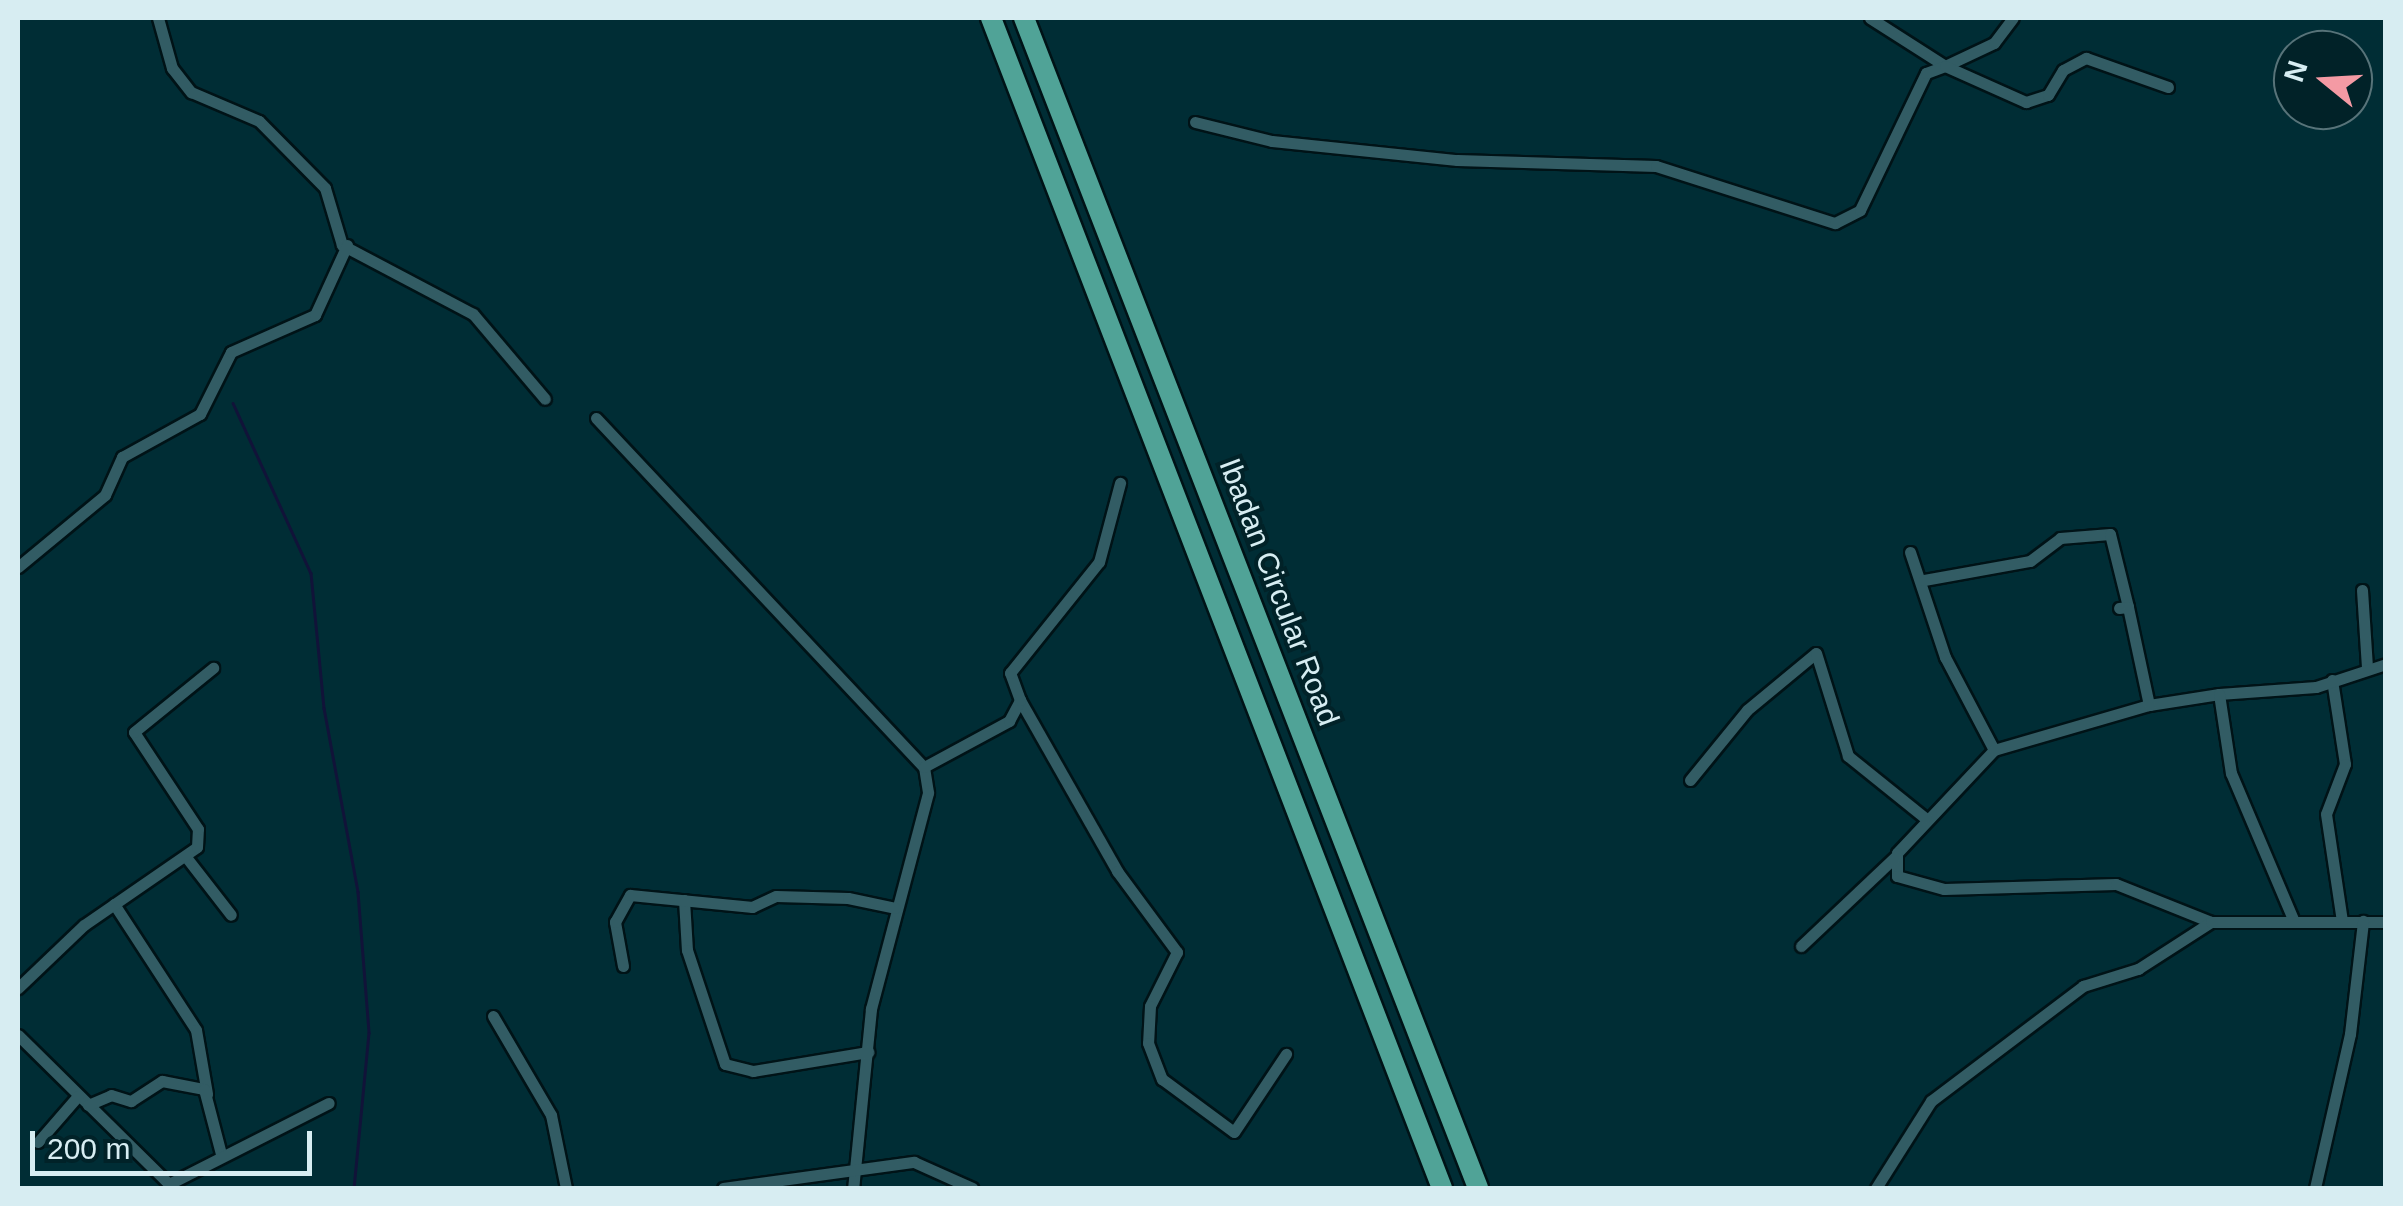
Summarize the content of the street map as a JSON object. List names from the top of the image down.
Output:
{
  "streets": {
    "highway": ["Ibadan Circular Road"]
  },
  "scale_bar": "200 m",
  "north": "left"
}
